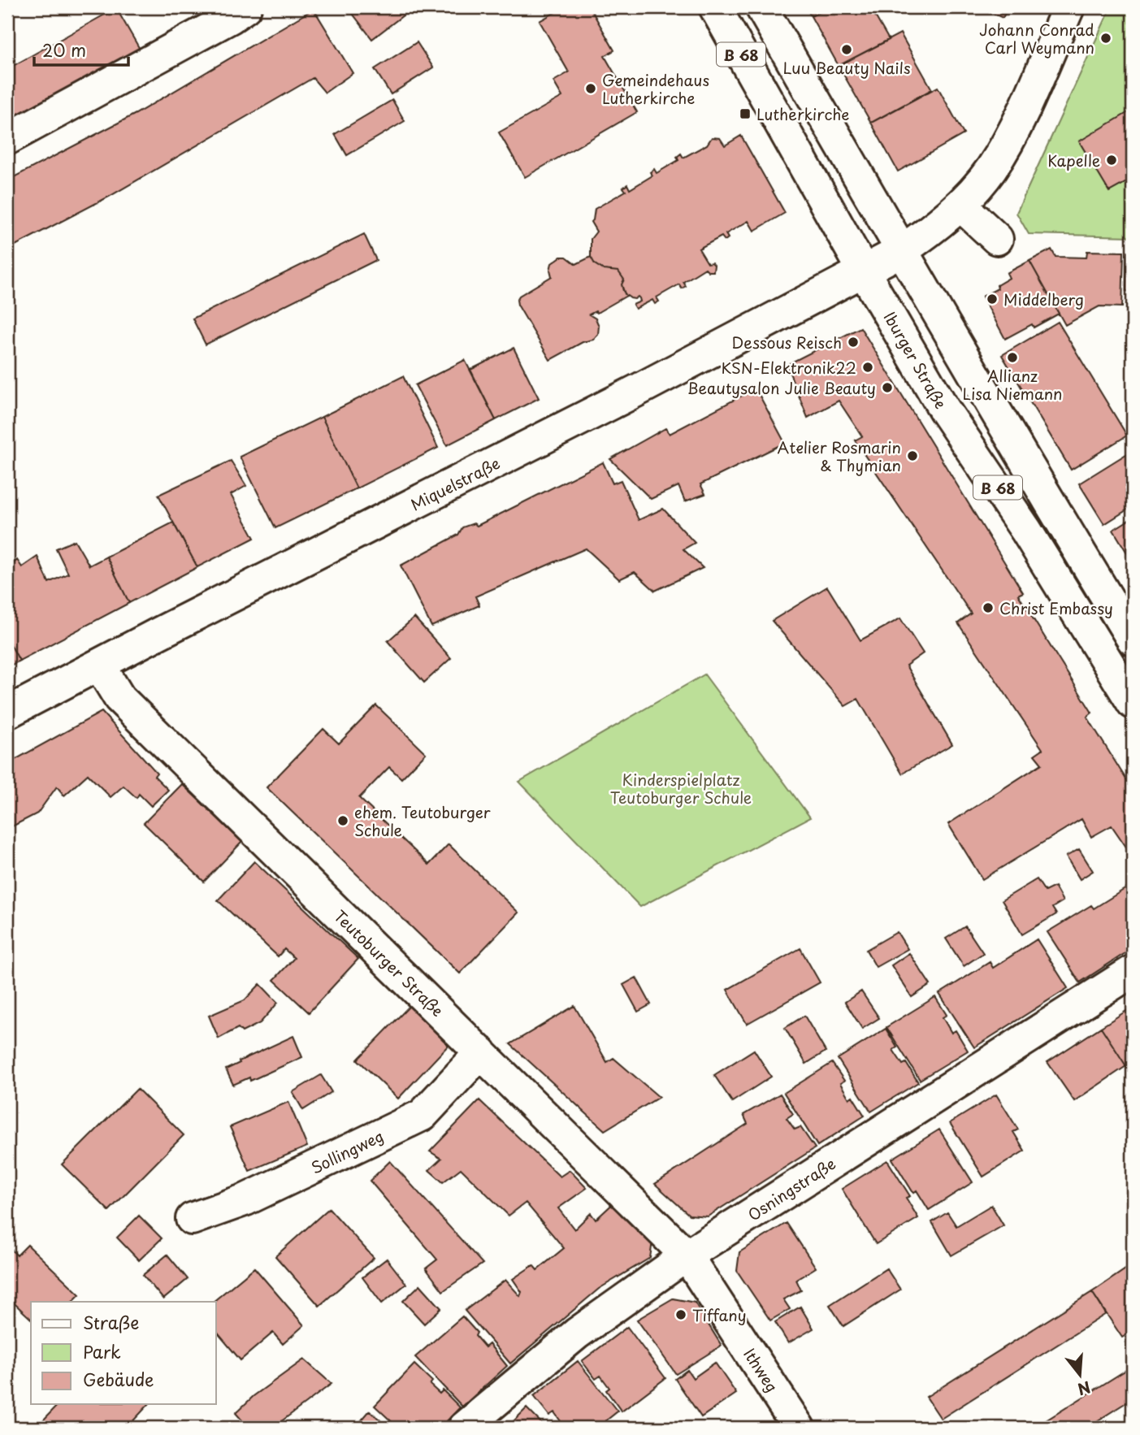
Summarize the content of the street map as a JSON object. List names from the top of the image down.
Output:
{
  "streets": {
    "street": [
      "B 68",
      "Iburger Straße",
      "Miquelstraße",
      "Teutoburger Straße",
      "Sollingweg",
      "Osningstraße",
      "Ithweg"
    ]
  },
  "crossings": [
    ["B 68", "Miquelstraße"],
    ["Iburger Straße", "Miquelstraße"],
    ["Miquelstraße", "Teutoburger Straße"],
    ["Teutoburger Straße", "Sollingweg"],
    ["Teutoburger Straße", "Osningstraße"],
    ["Teutoburger Straße", "Ithweg"],
    ["Osningstraße", "Ithweg"]
  ],
  "parks": ["Kinderspielplatz Teutoburger Schule"],
  "places": {
    "other": [
      "Johann Conrad Carl Weymann",
      "Luu Beauty Nails",
      "Gemeindehaus Lutherkirche",
      "Kapelle",
      "Middelberg",
      "Dessous Reisch",
      "Allianz Lisa Niemann",
      "KSN-Elektronik22",
      "Beautysalon Julie Beauty",
      "Atelier Rosmarin & Thymian",
      "Christ Embassy",
      "ehem. Teutoburger Schule",
      "Tiffany"
    ],
    "transit": ["Lutherkirche"]
  },
  "legend": ["Straße", "Park", "Gebäude"],
  "scale_bar": "20 m",
  "north": "bottom"
}
